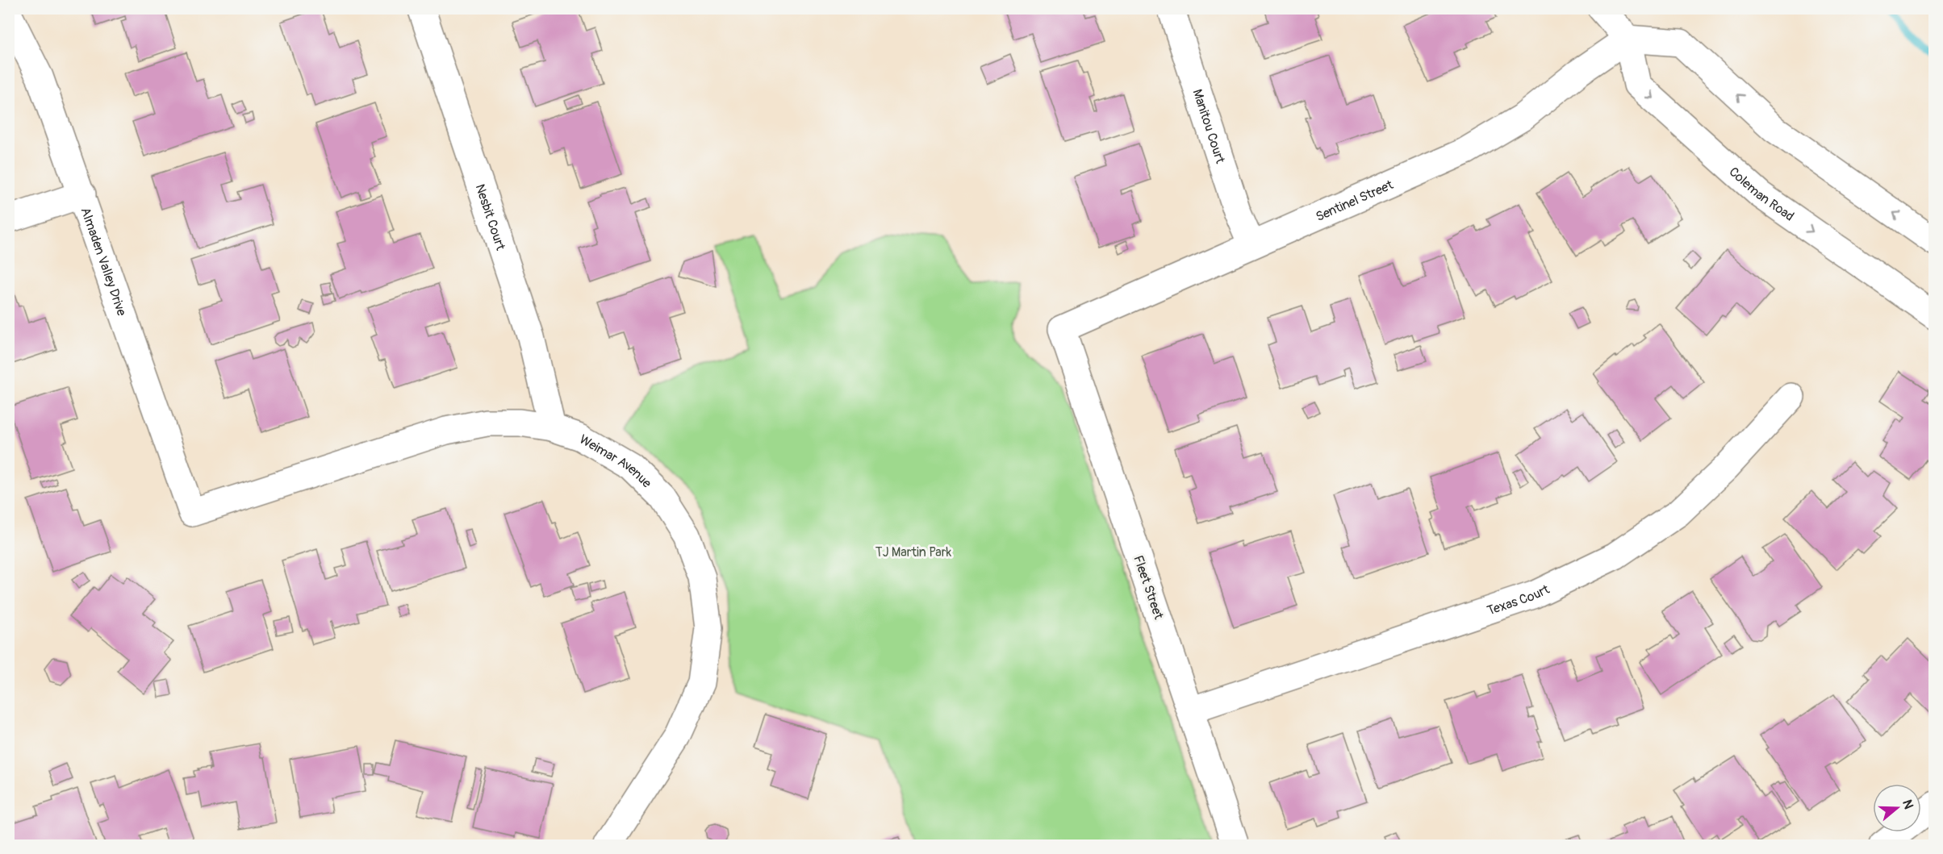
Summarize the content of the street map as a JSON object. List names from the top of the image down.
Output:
{
  "streets": {
    "street": [
      "Manitou Court",
      "Coleman Road",
      "Sentinel Street",
      "Nesbit Court",
      "Almaden Valley Drive",
      "Weimar Avenue",
      "Fleet Street",
      "Texas Court"
    ]
  },
  "crossings": [
    ["Manitou Court", "Sentinel Street"],
    ["Coleman Road", "Sentinel Street"],
    ["Sentinel Street", "Fleet Street"],
    ["Nesbit Court", "Weimar Avenue"],
    ["Almaden Valley Drive", "Weimar Avenue"],
    ["Fleet Street", "Texas Court"]
  ],
  "parks": ["TJ Martin Park"],
  "north": "right"
}
